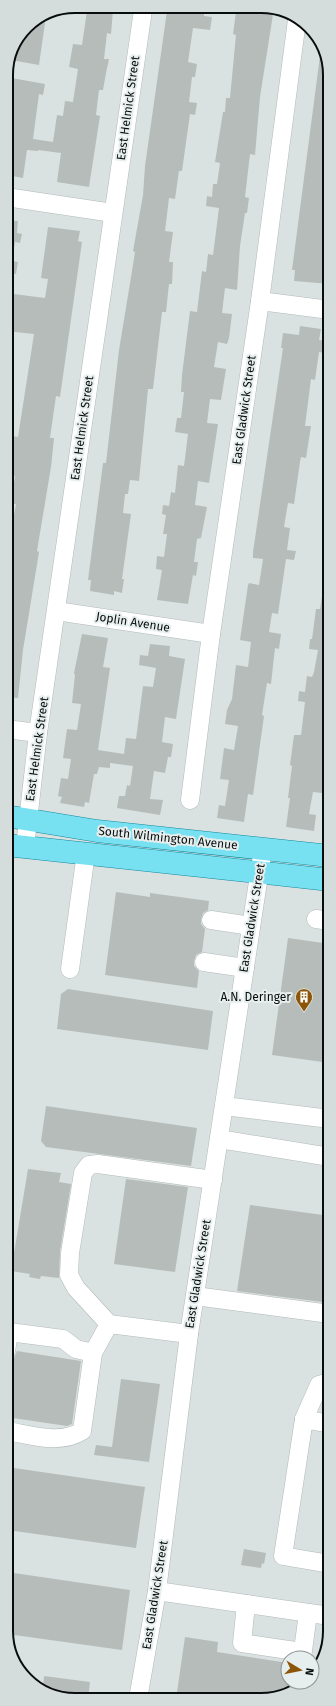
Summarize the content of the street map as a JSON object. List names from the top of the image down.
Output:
{
  "streets": {
    "main road": ["South Wilmington Avenue"],
    "street": ["East Helmick Street", "East Gladwick Street", "Joplin Avenue"]
  },
  "crossings": [
    ["East Helmick Street", "Joplin Avenue"],
    ["East Helmick Street", "South Wilmington Avenue"],
    ["East Gladwick Street", "Joplin Avenue"],
    ["East Gladwick Street", "South Wilmington Avenue"]
  ],
  "places": {
    "building": ["A.N. Deringer"]
  },
  "north": "right"
}
